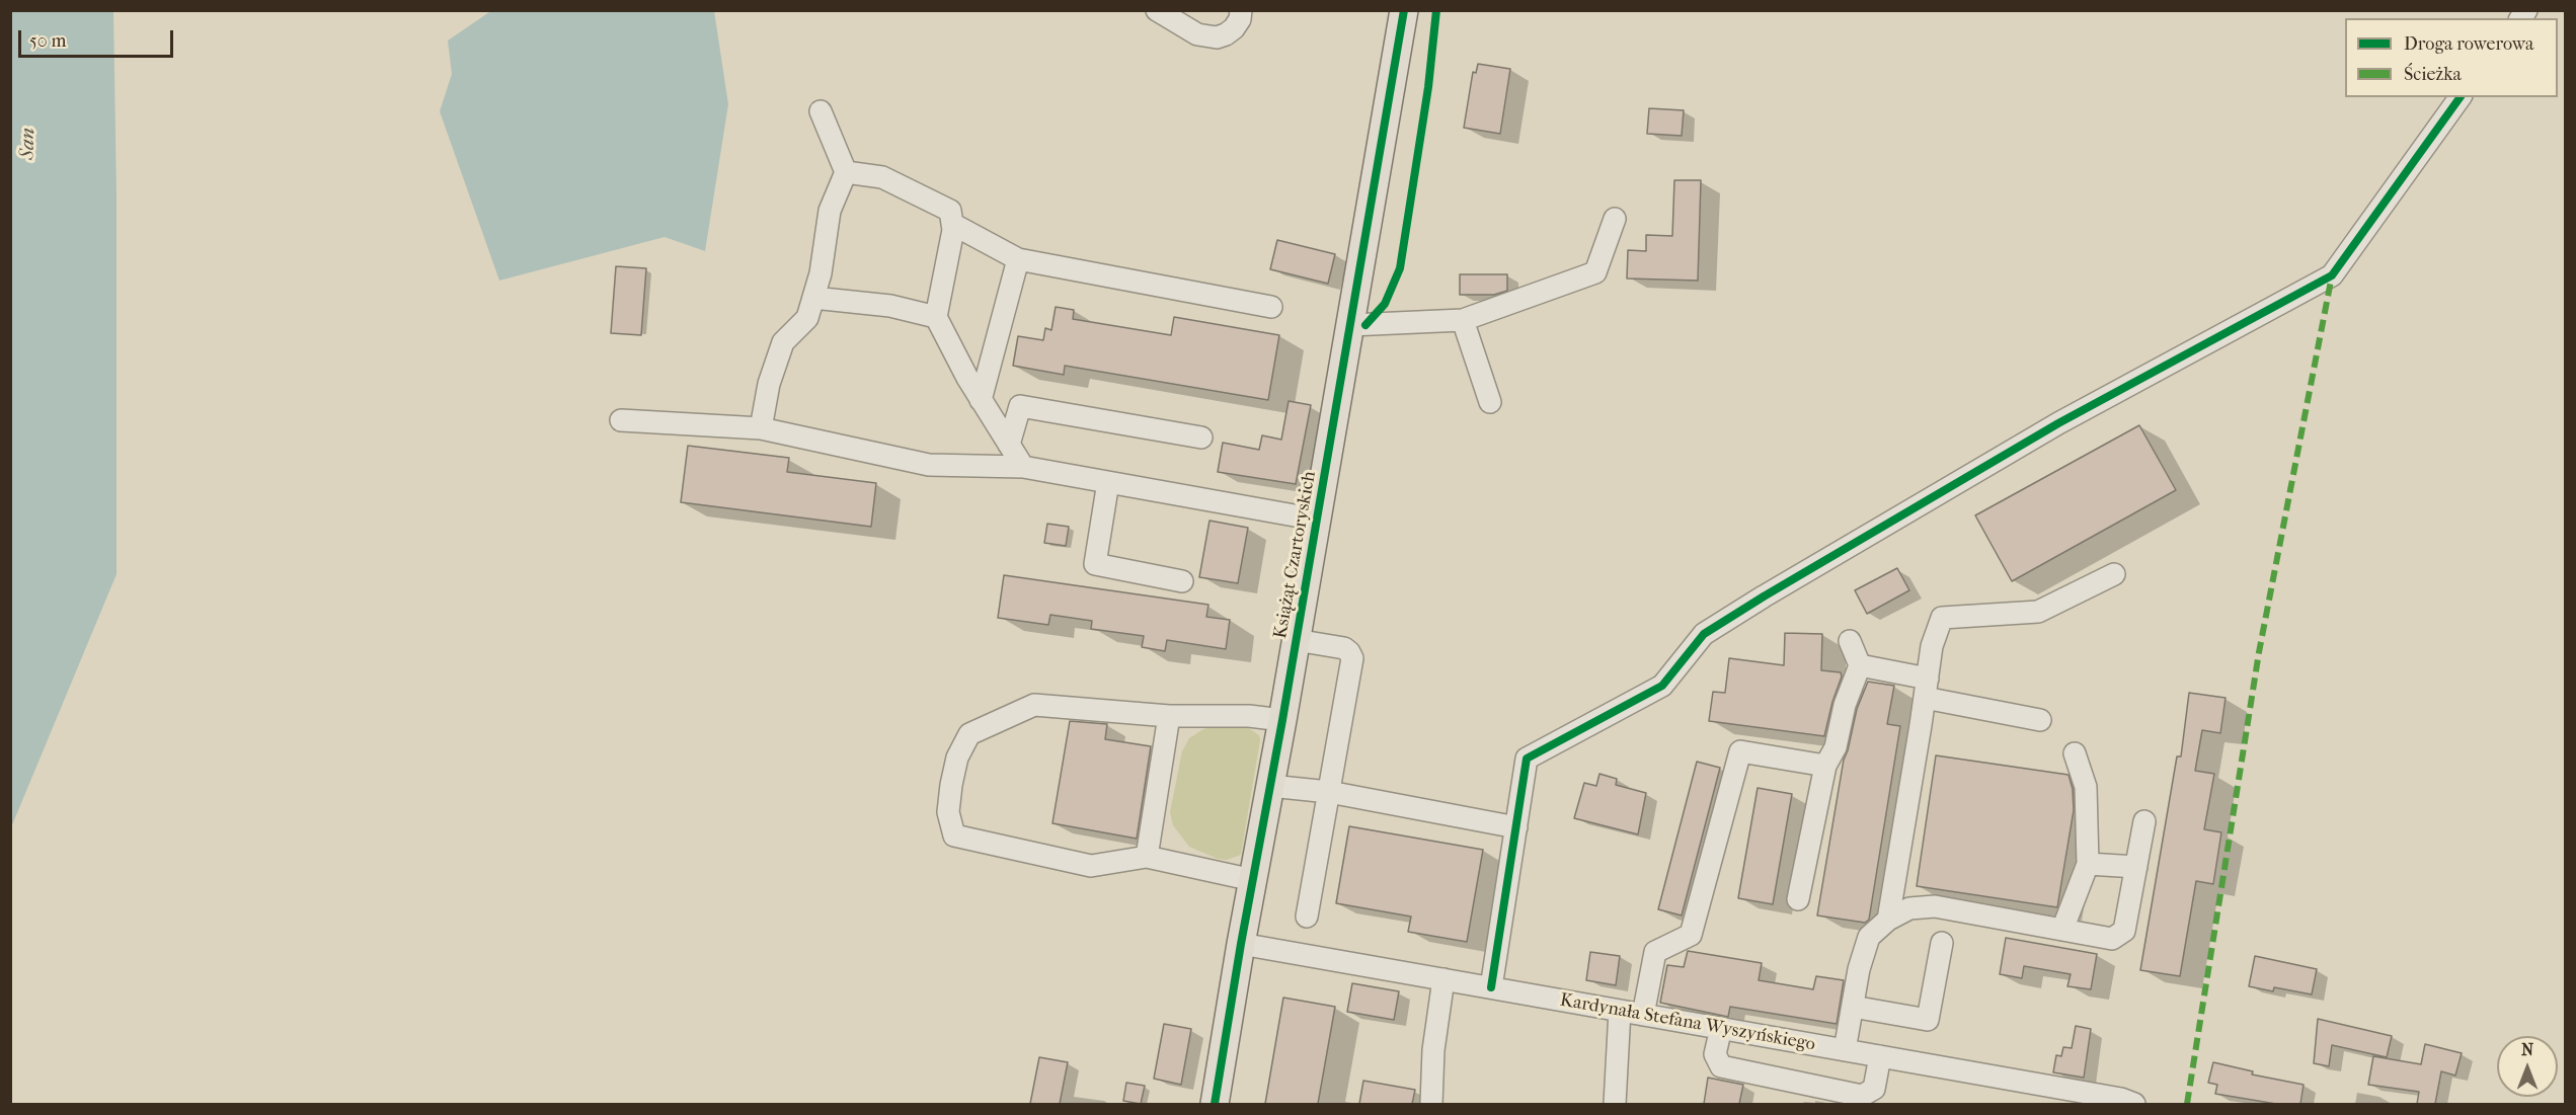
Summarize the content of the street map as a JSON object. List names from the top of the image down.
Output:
{
  "streets": {
    "main road": ["Książąt Czartoryskich"],
    "street": ["Kardynała Stefana Wyszyńskiego"]
  },
  "crossings": [
    ["Książąt Czartoryskich", "Kardynała Stefana Wyszyńskiego"]
  ],
  "water": ["San"],
  "legend": ["Droga rowerowa", "Ścieżka"],
  "scale_bar": "50 m",
  "north": "top"
}
